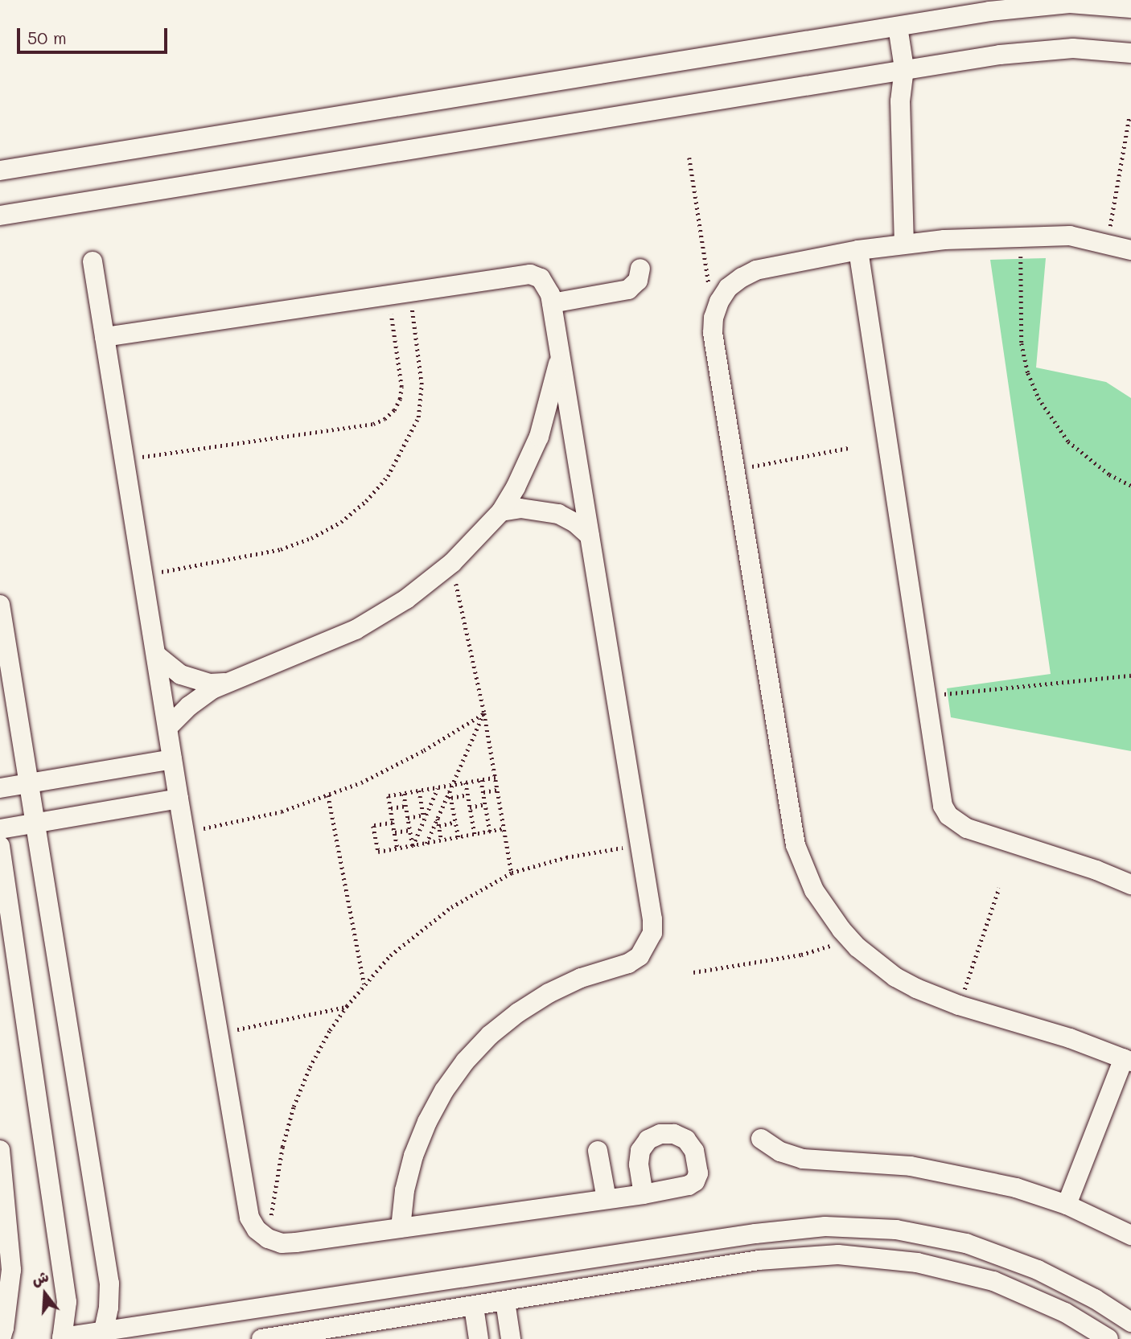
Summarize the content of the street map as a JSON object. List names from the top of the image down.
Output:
{
  "scale_bar": "50 m",
  "north": "top"
}
